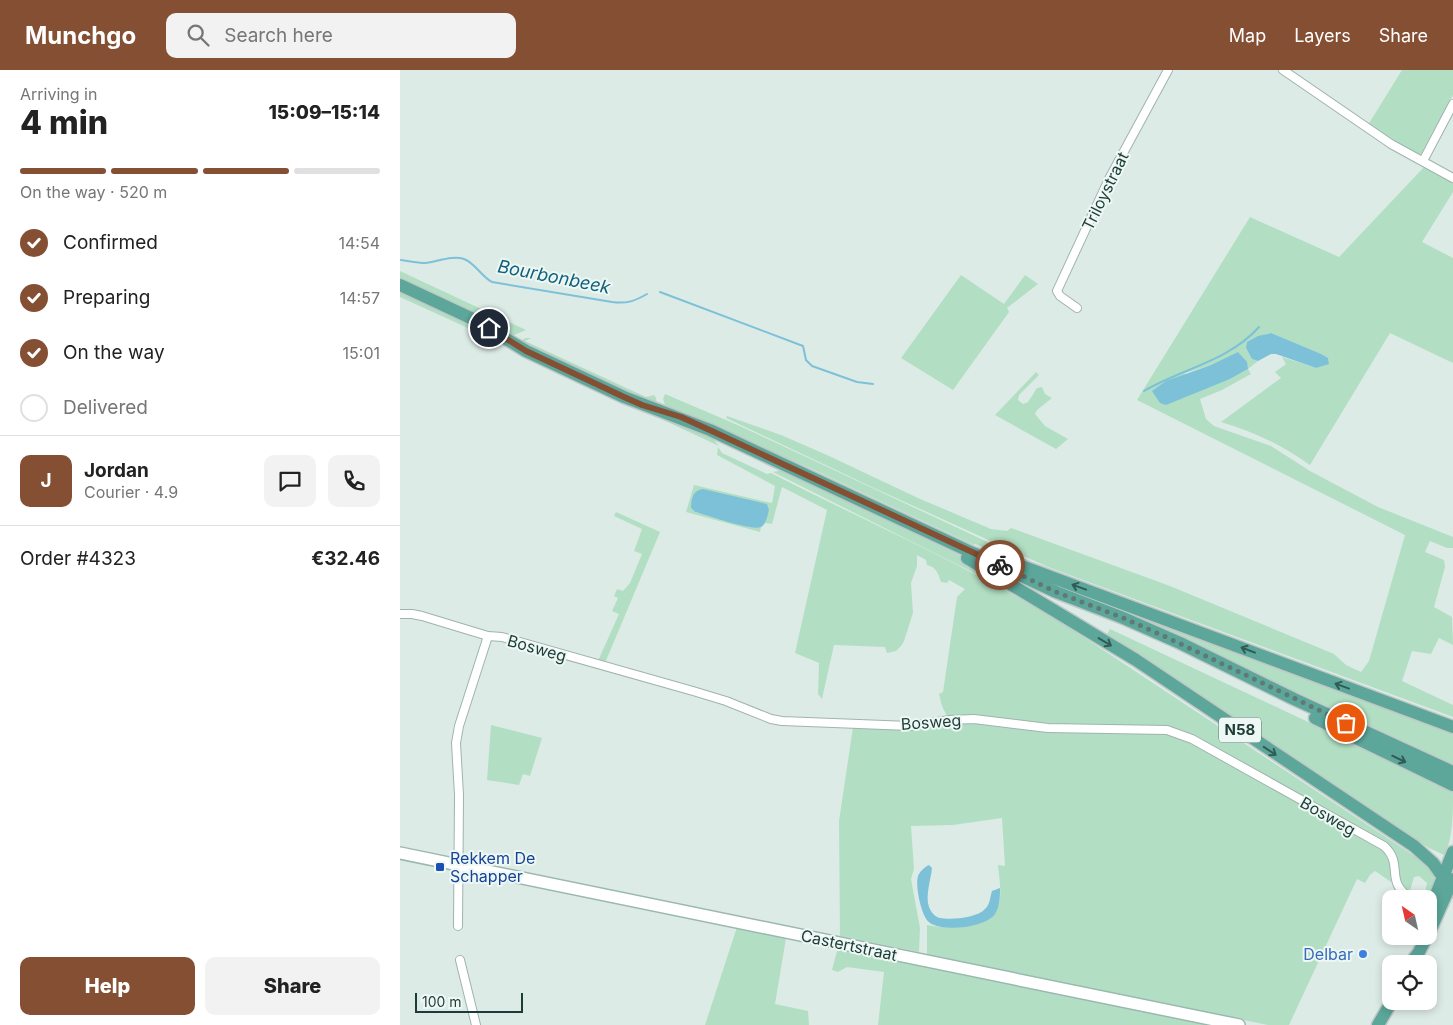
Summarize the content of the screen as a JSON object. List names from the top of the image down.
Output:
{
  "streets": {
    "main road": ["N58", "Castertstraat"],
    "street": ["Triloystraat", "Bosweg"]
  },
  "water": ["Bourbonbeek"],
  "places": {
    "transit": ["Rekkem De Schapper"],
    "other": ["Delbar"]
  },
  "scale_bar": "100 m",
  "north": "top left",
  "page": {
    "header": "Munchgo",
    "search": "Search here",
    "nav": ["Map", "Layers", "Share"],
    "heading": ["4 min", "Arriving in", "15:09–15:14"],
    "panel": [
      "Jordan",
      "Courier · 4.9",
      "Order #4323",
      "€32.46"
    ],
    "bar": "On the way · 520 m",
    "list": [
      ["Confirmed", "14:54"],
      ["Preparing", "14:57"],
      ["On the way", "15:01"],
      "Delivered"
    ],
    "round": "J",
    "buttons": ["Help", "Share"],
    "scale": "100 m"
  }
}
